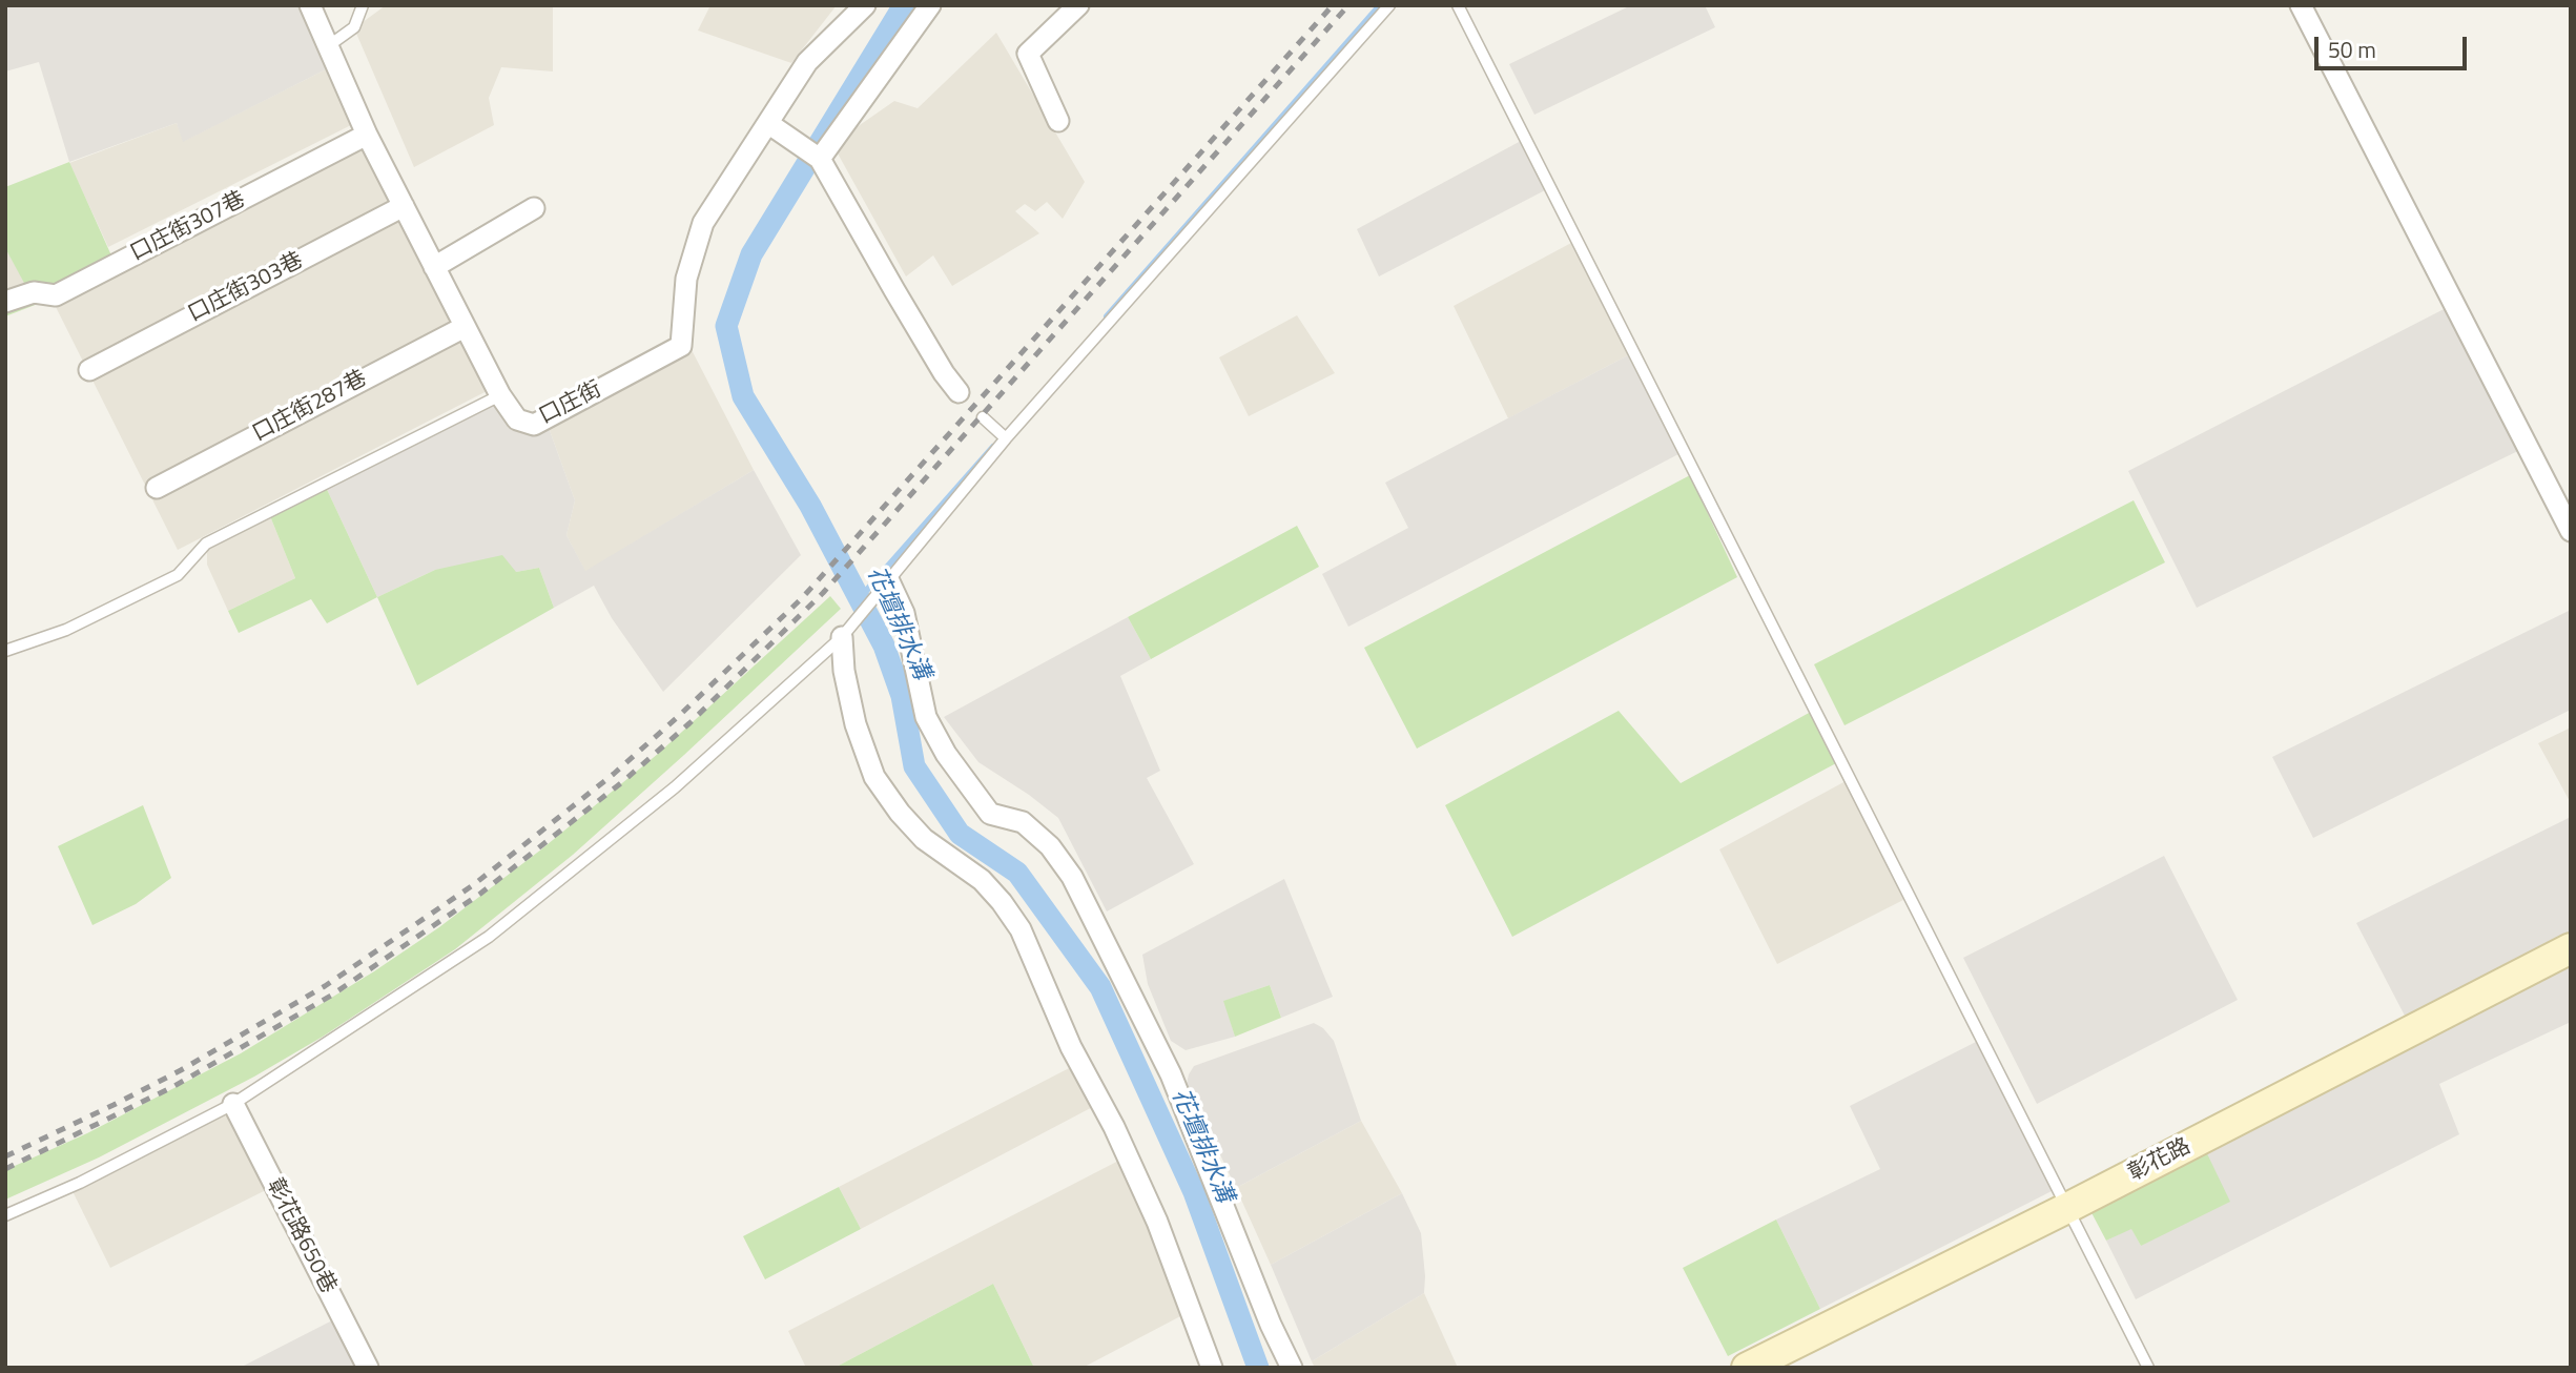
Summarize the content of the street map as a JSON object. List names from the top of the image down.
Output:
{
  "streets": {
    "street": [
      "口庄街307巷",
      "口庄街303巷",
      "口庄街",
      "口庄街287巷",
      "彰花路",
      "彰花路650巷"
    ]
  },
  "crossings": [
    ["口庄街307巷", "口庄街"],
    ["口庄街303巷", "口庄街"],
    ["口庄街", "口庄街287巷"]
  ],
  "water": ["花壇排水溝"],
  "scale_bar": "50 m"
}
